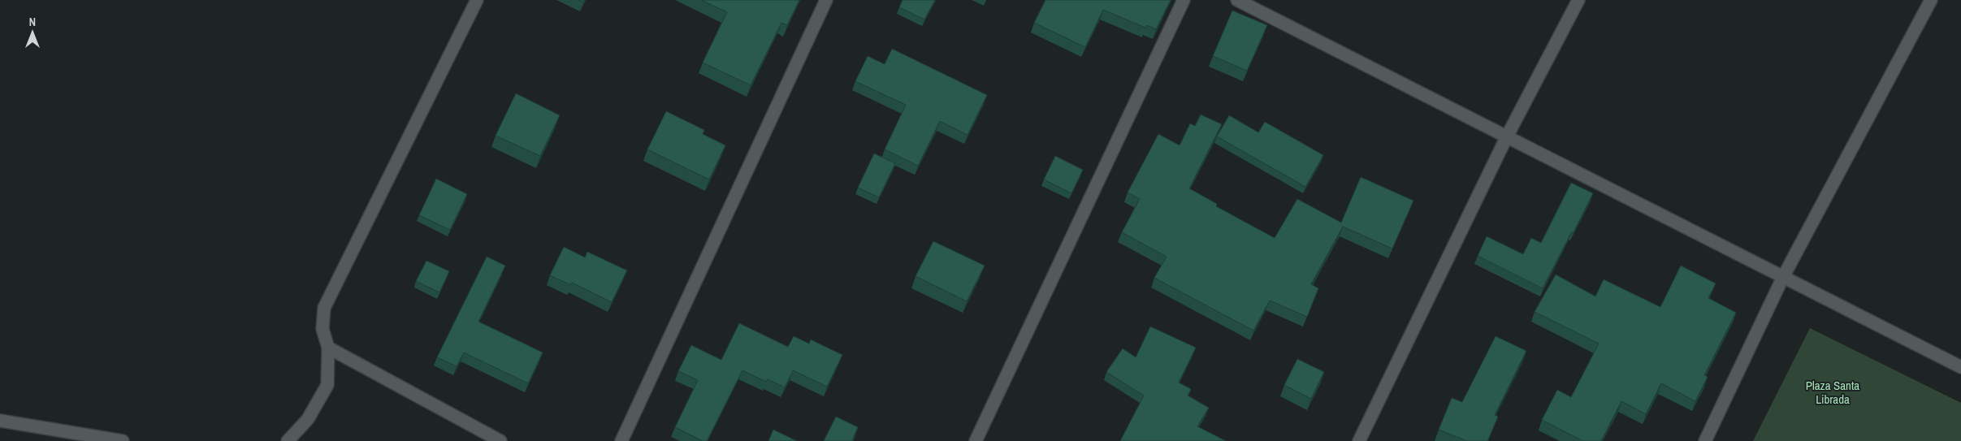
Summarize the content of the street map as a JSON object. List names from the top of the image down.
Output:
{
  "parks": ["Plaza Santa Librada"],
  "north": "top"
}
